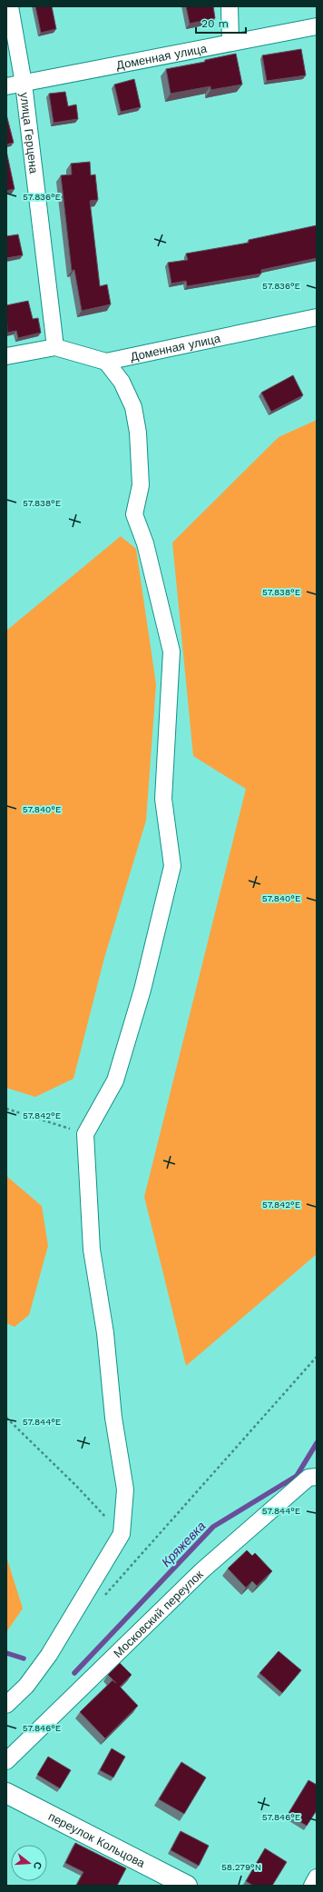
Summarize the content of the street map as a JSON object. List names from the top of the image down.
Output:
{
  "streets": {
    "street": [
      "Доменная улица",
      "улица Герцена",
      "Московский переулок",
      "переулок Кольцова"
    ]
  },
  "crossings": [
    ["Доменная улица", "улица Герцена"]
  ],
  "water": ["Кряжевка"],
  "scale_bar": "20 m",
  "north": "right",
  "coordinates": [
    "57.836°E",
    "57.838°E",
    "57.840°E",
    "57.842°E",
    "57.844°E",
    "57.846°E",
    "58.279°N"
  ]
}
